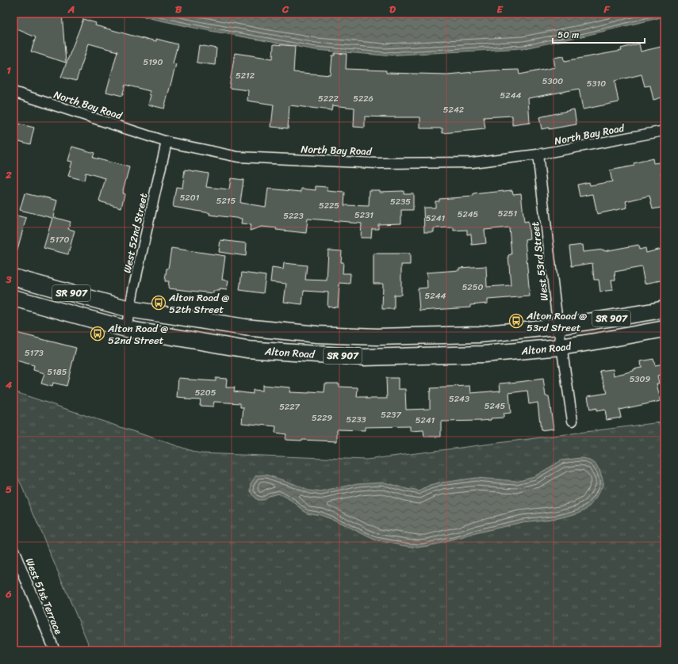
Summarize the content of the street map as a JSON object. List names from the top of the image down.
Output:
{
  "streets": {
    "main road": ["SR 907", "Alton Road"],
    "street": [
      "North Bay Road",
      "West 52nd Street",
      "West 53rd Street",
      "West 51st Terrace"
    ]
  },
  "crossings": [
    ["North Bay Road", "West 52nd Street"],
    ["North Bay Road", "West 53rd Street"],
    ["West 52nd Street", "Alton Road"],
    ["West 53rd Street", "Alton Road"]
  ],
  "places": {
    "bus stop": ["Alton Road @ 52th Street", "Alton Road @ 53rd Street", "Alton Road @ 52nd Street"]
  },
  "house_numbers": [
    "5190",
    "5212",
    "5300",
    "5310",
    "5244",
    "5222",
    "5226",
    "5242",
    "5201",
    "5215",
    "5235",
    "5225",
    "5251",
    "5245",
    "5231",
    "5223",
    "5241",
    "5170",
    "5250",
    "5244",
    "5173",
    "5185",
    "5309",
    "5205",
    "5243",
    "5245",
    "5227",
    "5237",
    "5229",
    "5233",
    "5241"
  ],
  "scale_bar": "50 m",
  "grid": {
    "columns": [
      "A",
      "B",
      "C",
      "D",
      "E",
      "F"
    ],
    "rows": [
      "1",
      "2",
      "3",
      "4",
      "5",
      "6"
    ]
  }
}
